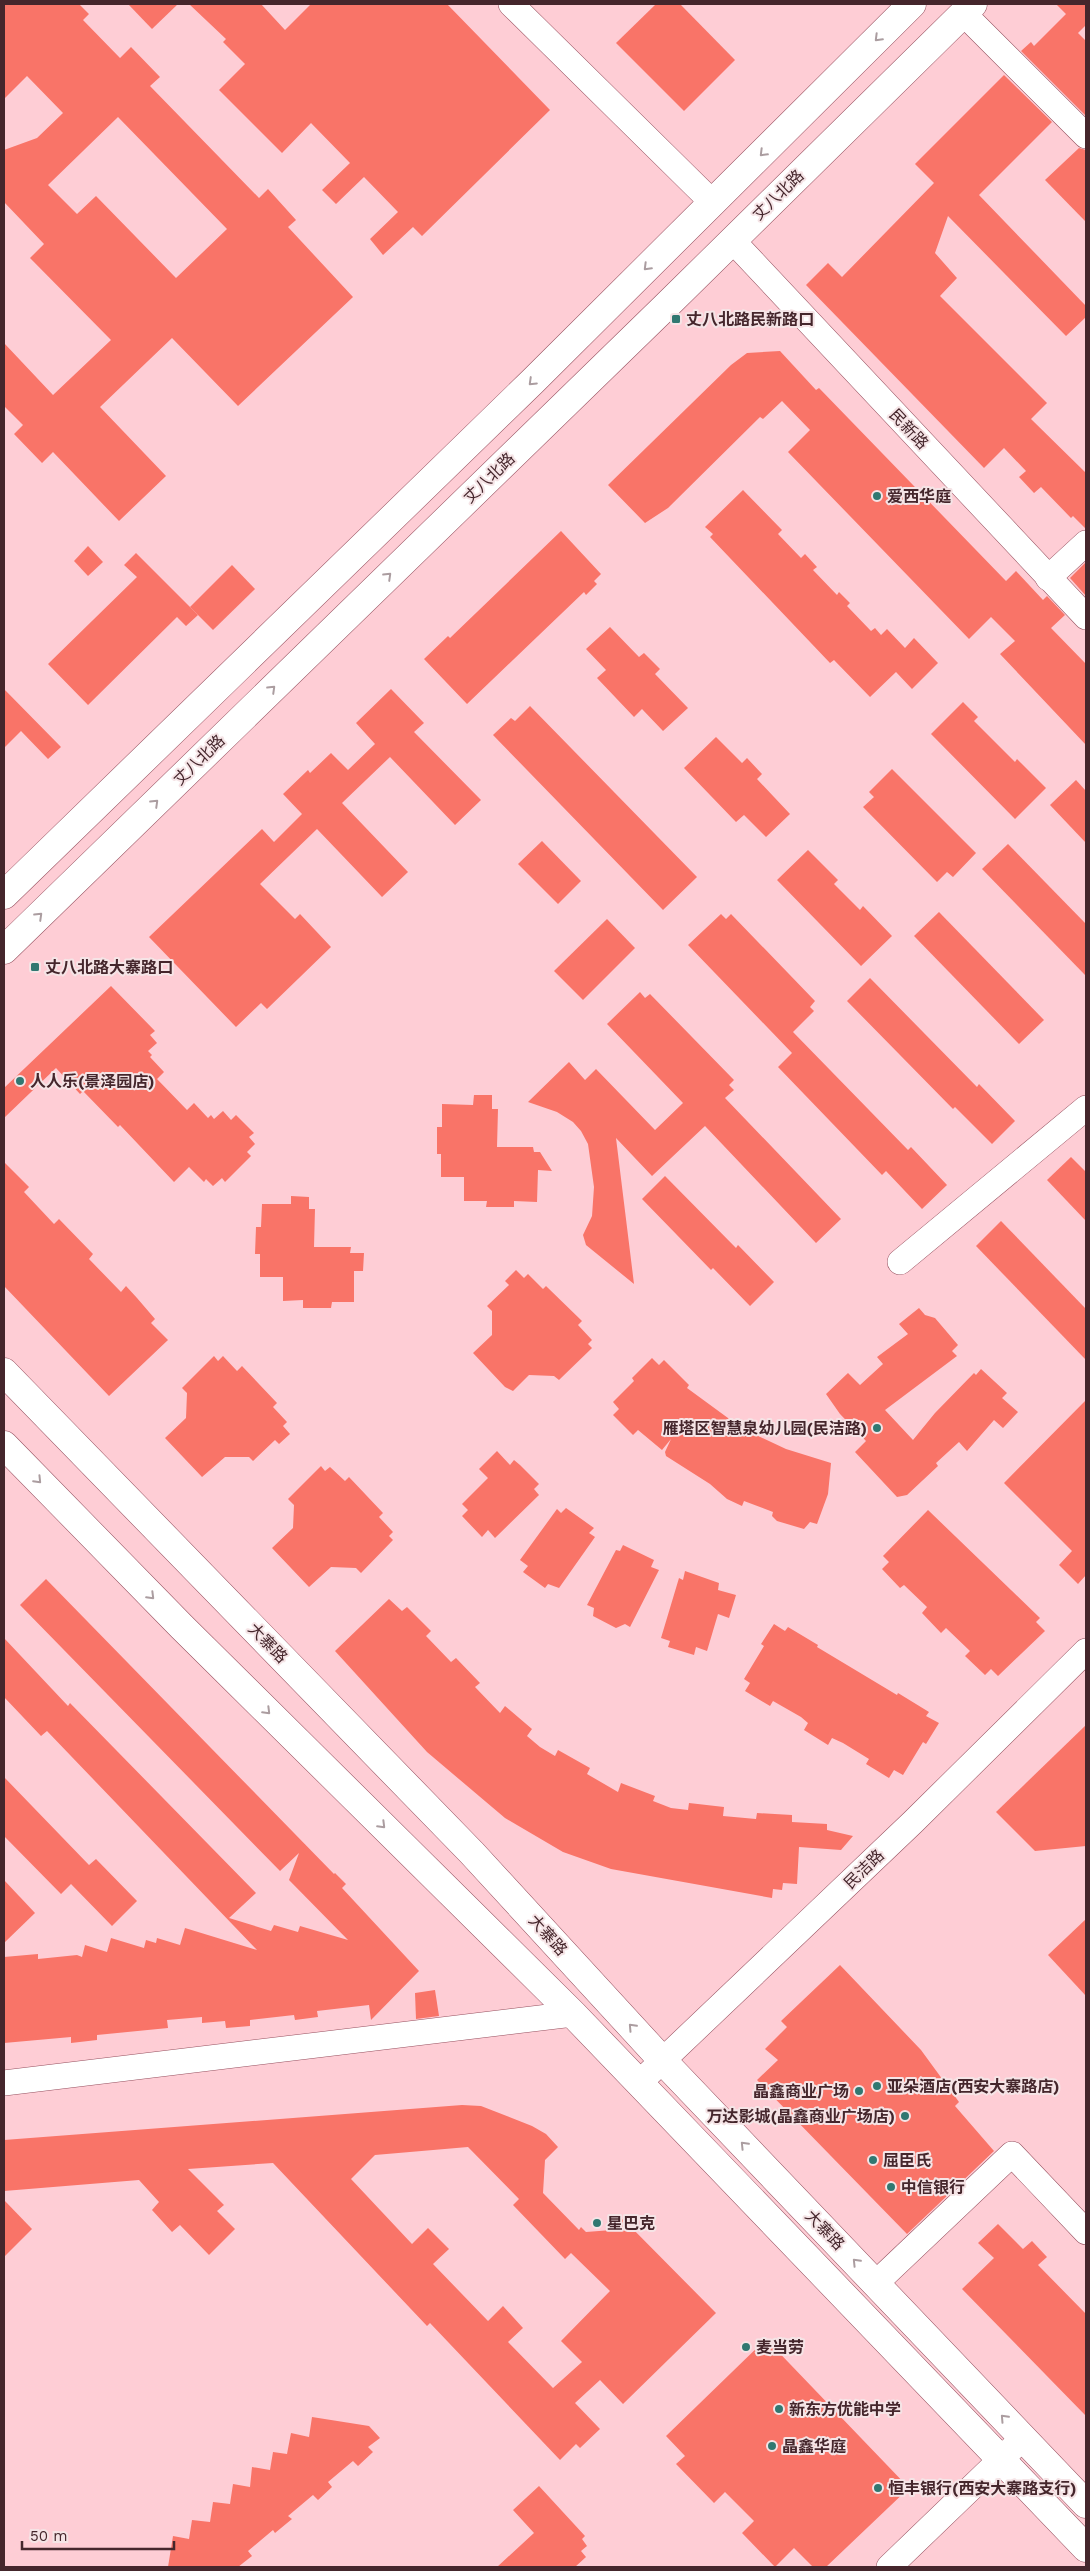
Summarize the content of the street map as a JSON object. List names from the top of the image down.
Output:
{
  "streets": {
    "main road": ["丈八北路", "大寨路"],
    "street": ["民新路", "民洁路"]
  },
  "crossings": [
    ["丈八北路", "民新路"],
    ["大寨路", "民洁路"]
  ],
  "places": {
    "transit": ["丈八北路民新路口", "丈八北路大寨路口"],
    "other": [
      "爱西华庭",
      "人人乐(景泽园店)",
      "雁塔区智慧泉幼儿园(民洁路)",
      "亚朵酒店(西安大寨路店)",
      "晶鑫商业广场",
      "万达影城(晶鑫商业广场店)",
      "屈臣氏",
      "中信银行",
      "星巴克",
      "麦当劳",
      "新东方优能中学",
      "晶鑫华庭",
      "恒丰银行(西安大寨路支行)"
    ]
  },
  "scale_bar": "50 m"
}
